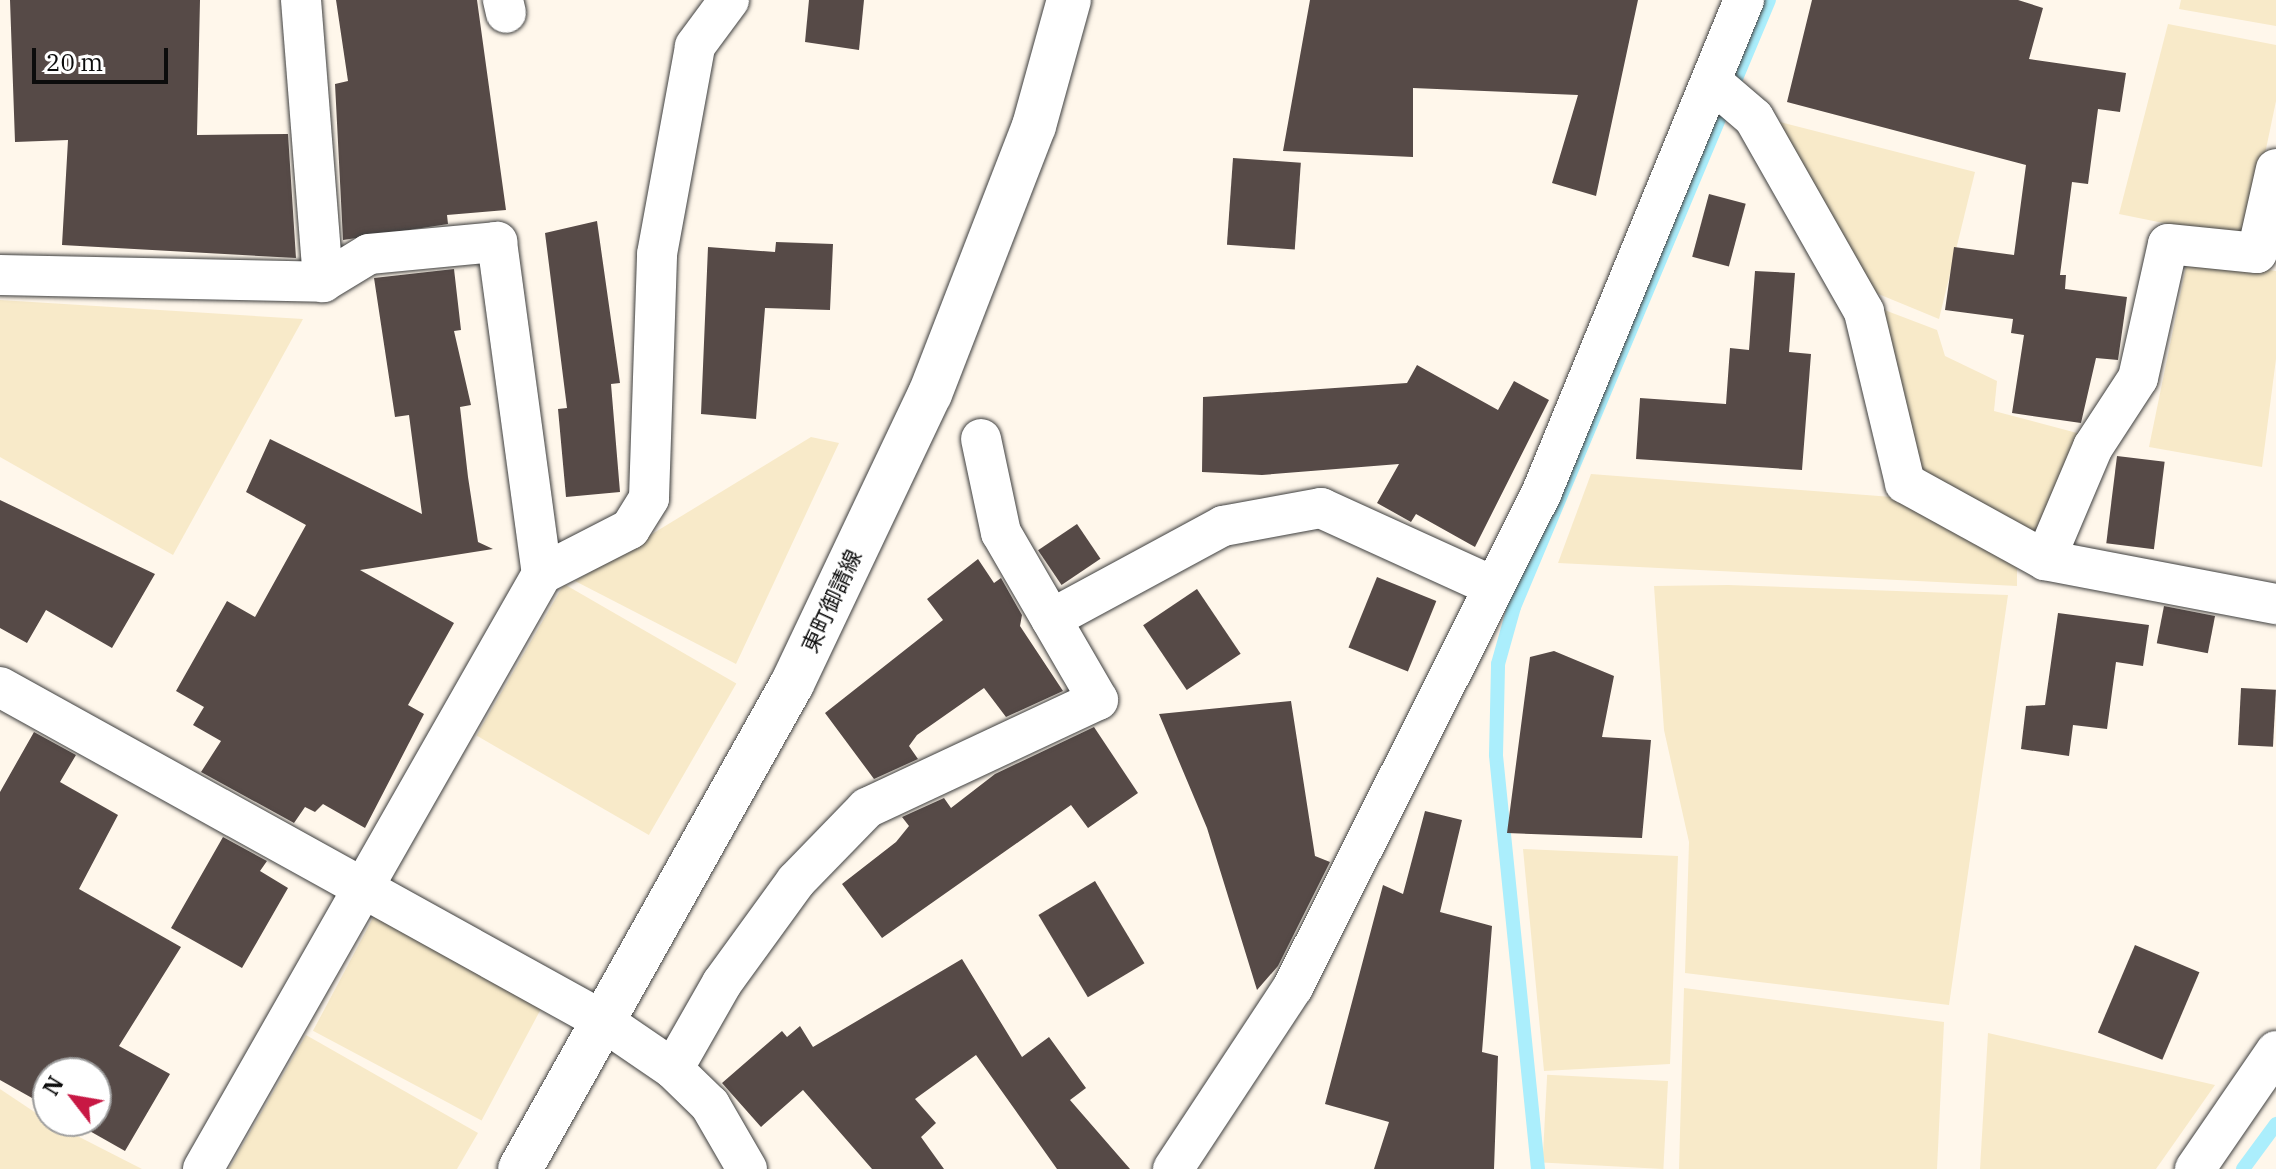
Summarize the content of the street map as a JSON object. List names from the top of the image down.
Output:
{
  "streets": {
    "street": ["東町御請線"]
  },
  "scale_bar": "20 m",
  "north": "top left"
}
